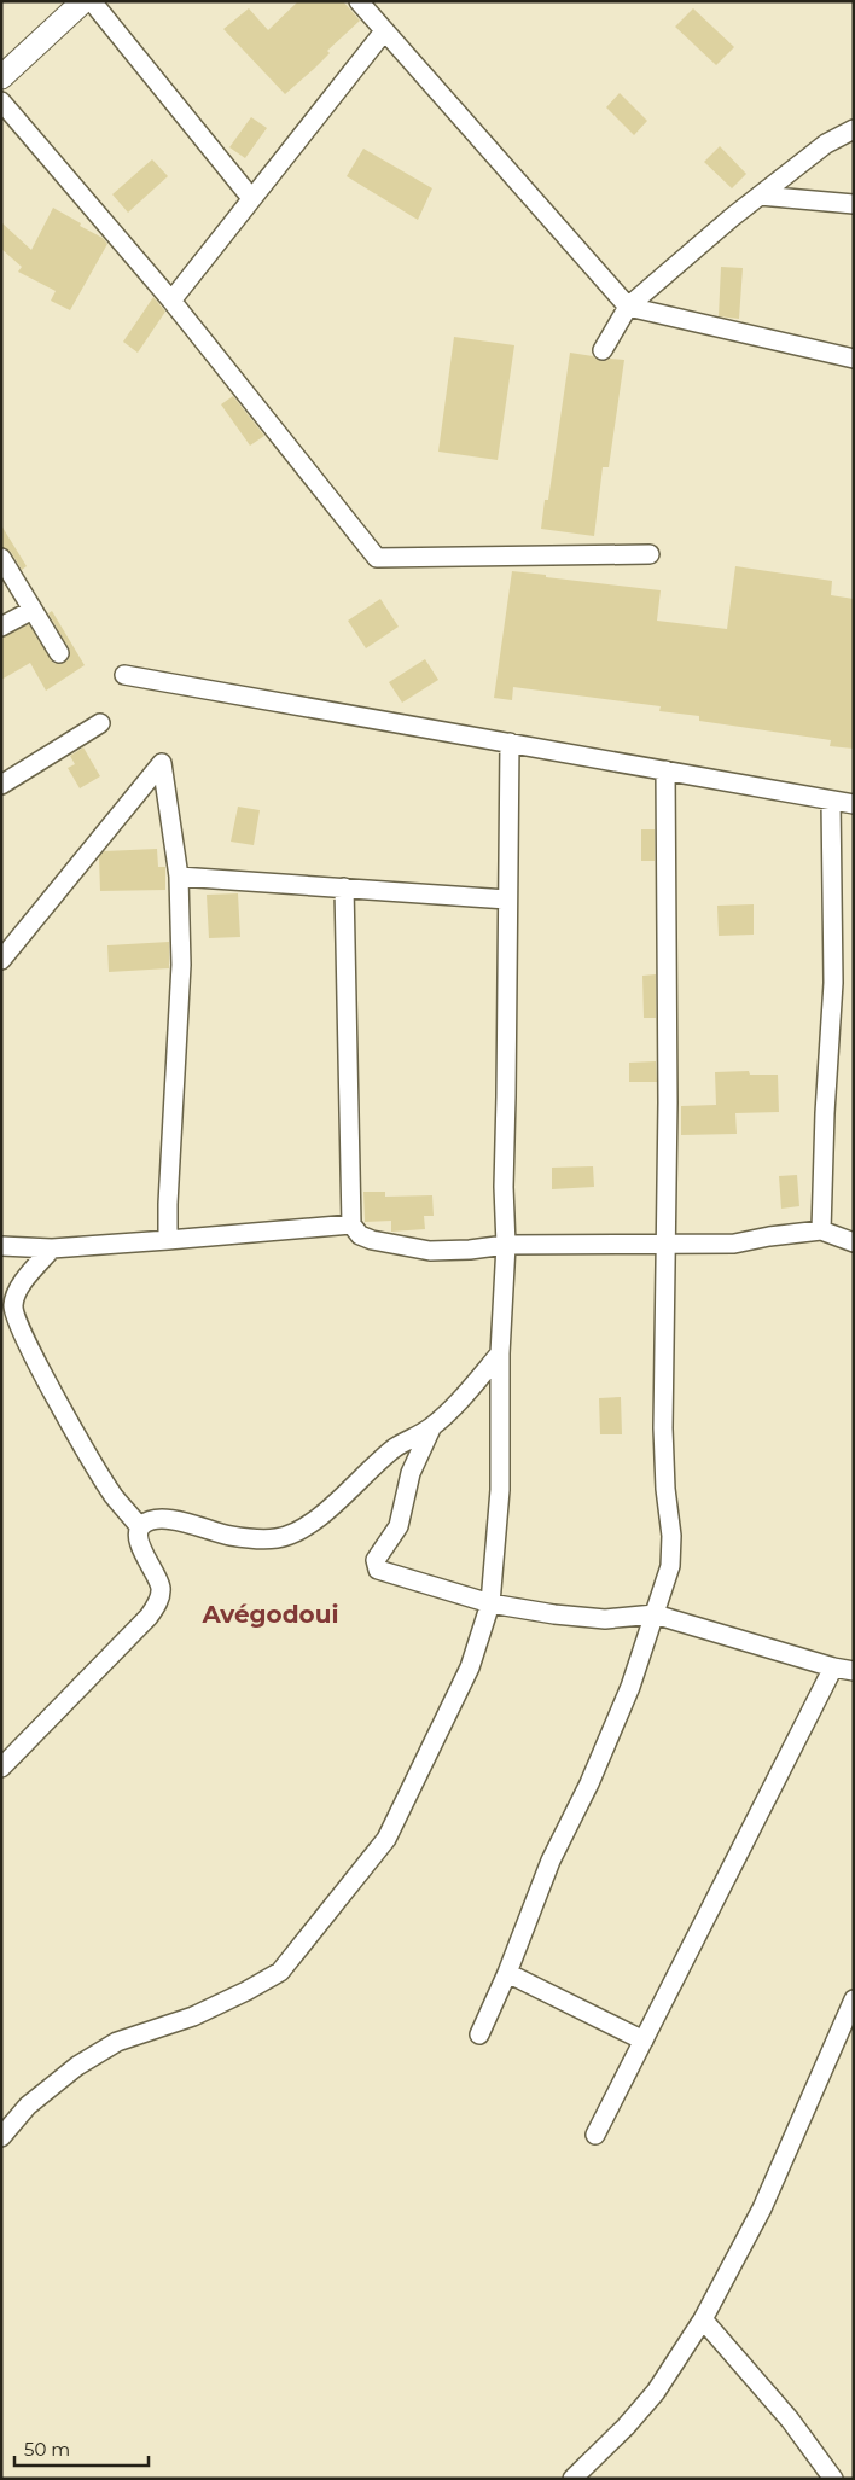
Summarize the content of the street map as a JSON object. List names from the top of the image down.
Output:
{
  "districts": ["Avégodoui"],
  "scale_bar": "50 m"
}
